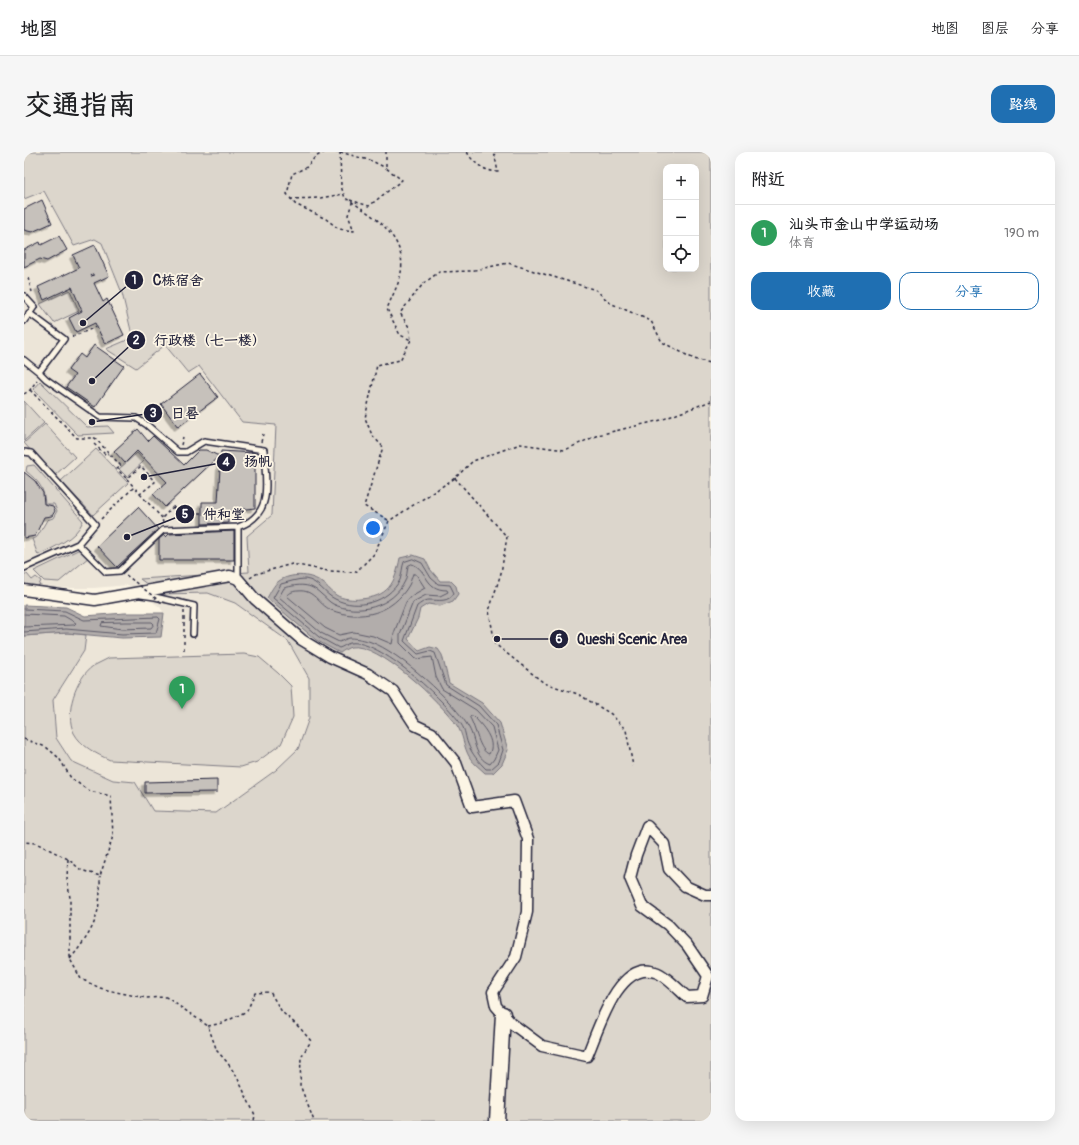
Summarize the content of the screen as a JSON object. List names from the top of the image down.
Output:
{
  "places": [
    "C栋宿舍",
    "行政楼（七一楼）",
    "日晷",
    "扬帆",
    "仲和堂",
    "Queshi Scenic Area"
  ],
  "page": {
    "header": "地图",
    "nav": ["地图", "图层", "分享"],
    "title": "交通指南",
    "buttons": [
      "路线",
      ["收藏", "分享"]
    ],
    "heading": "附近",
    "map_buttons": ["+", "−"],
    "list": [
      {
        "mark": "1",
        "name": "汕头市金山中学运动场",
        "note": "体育",
        "value": "190 m"
      }
    ],
    "pins": "1"
  }
}
